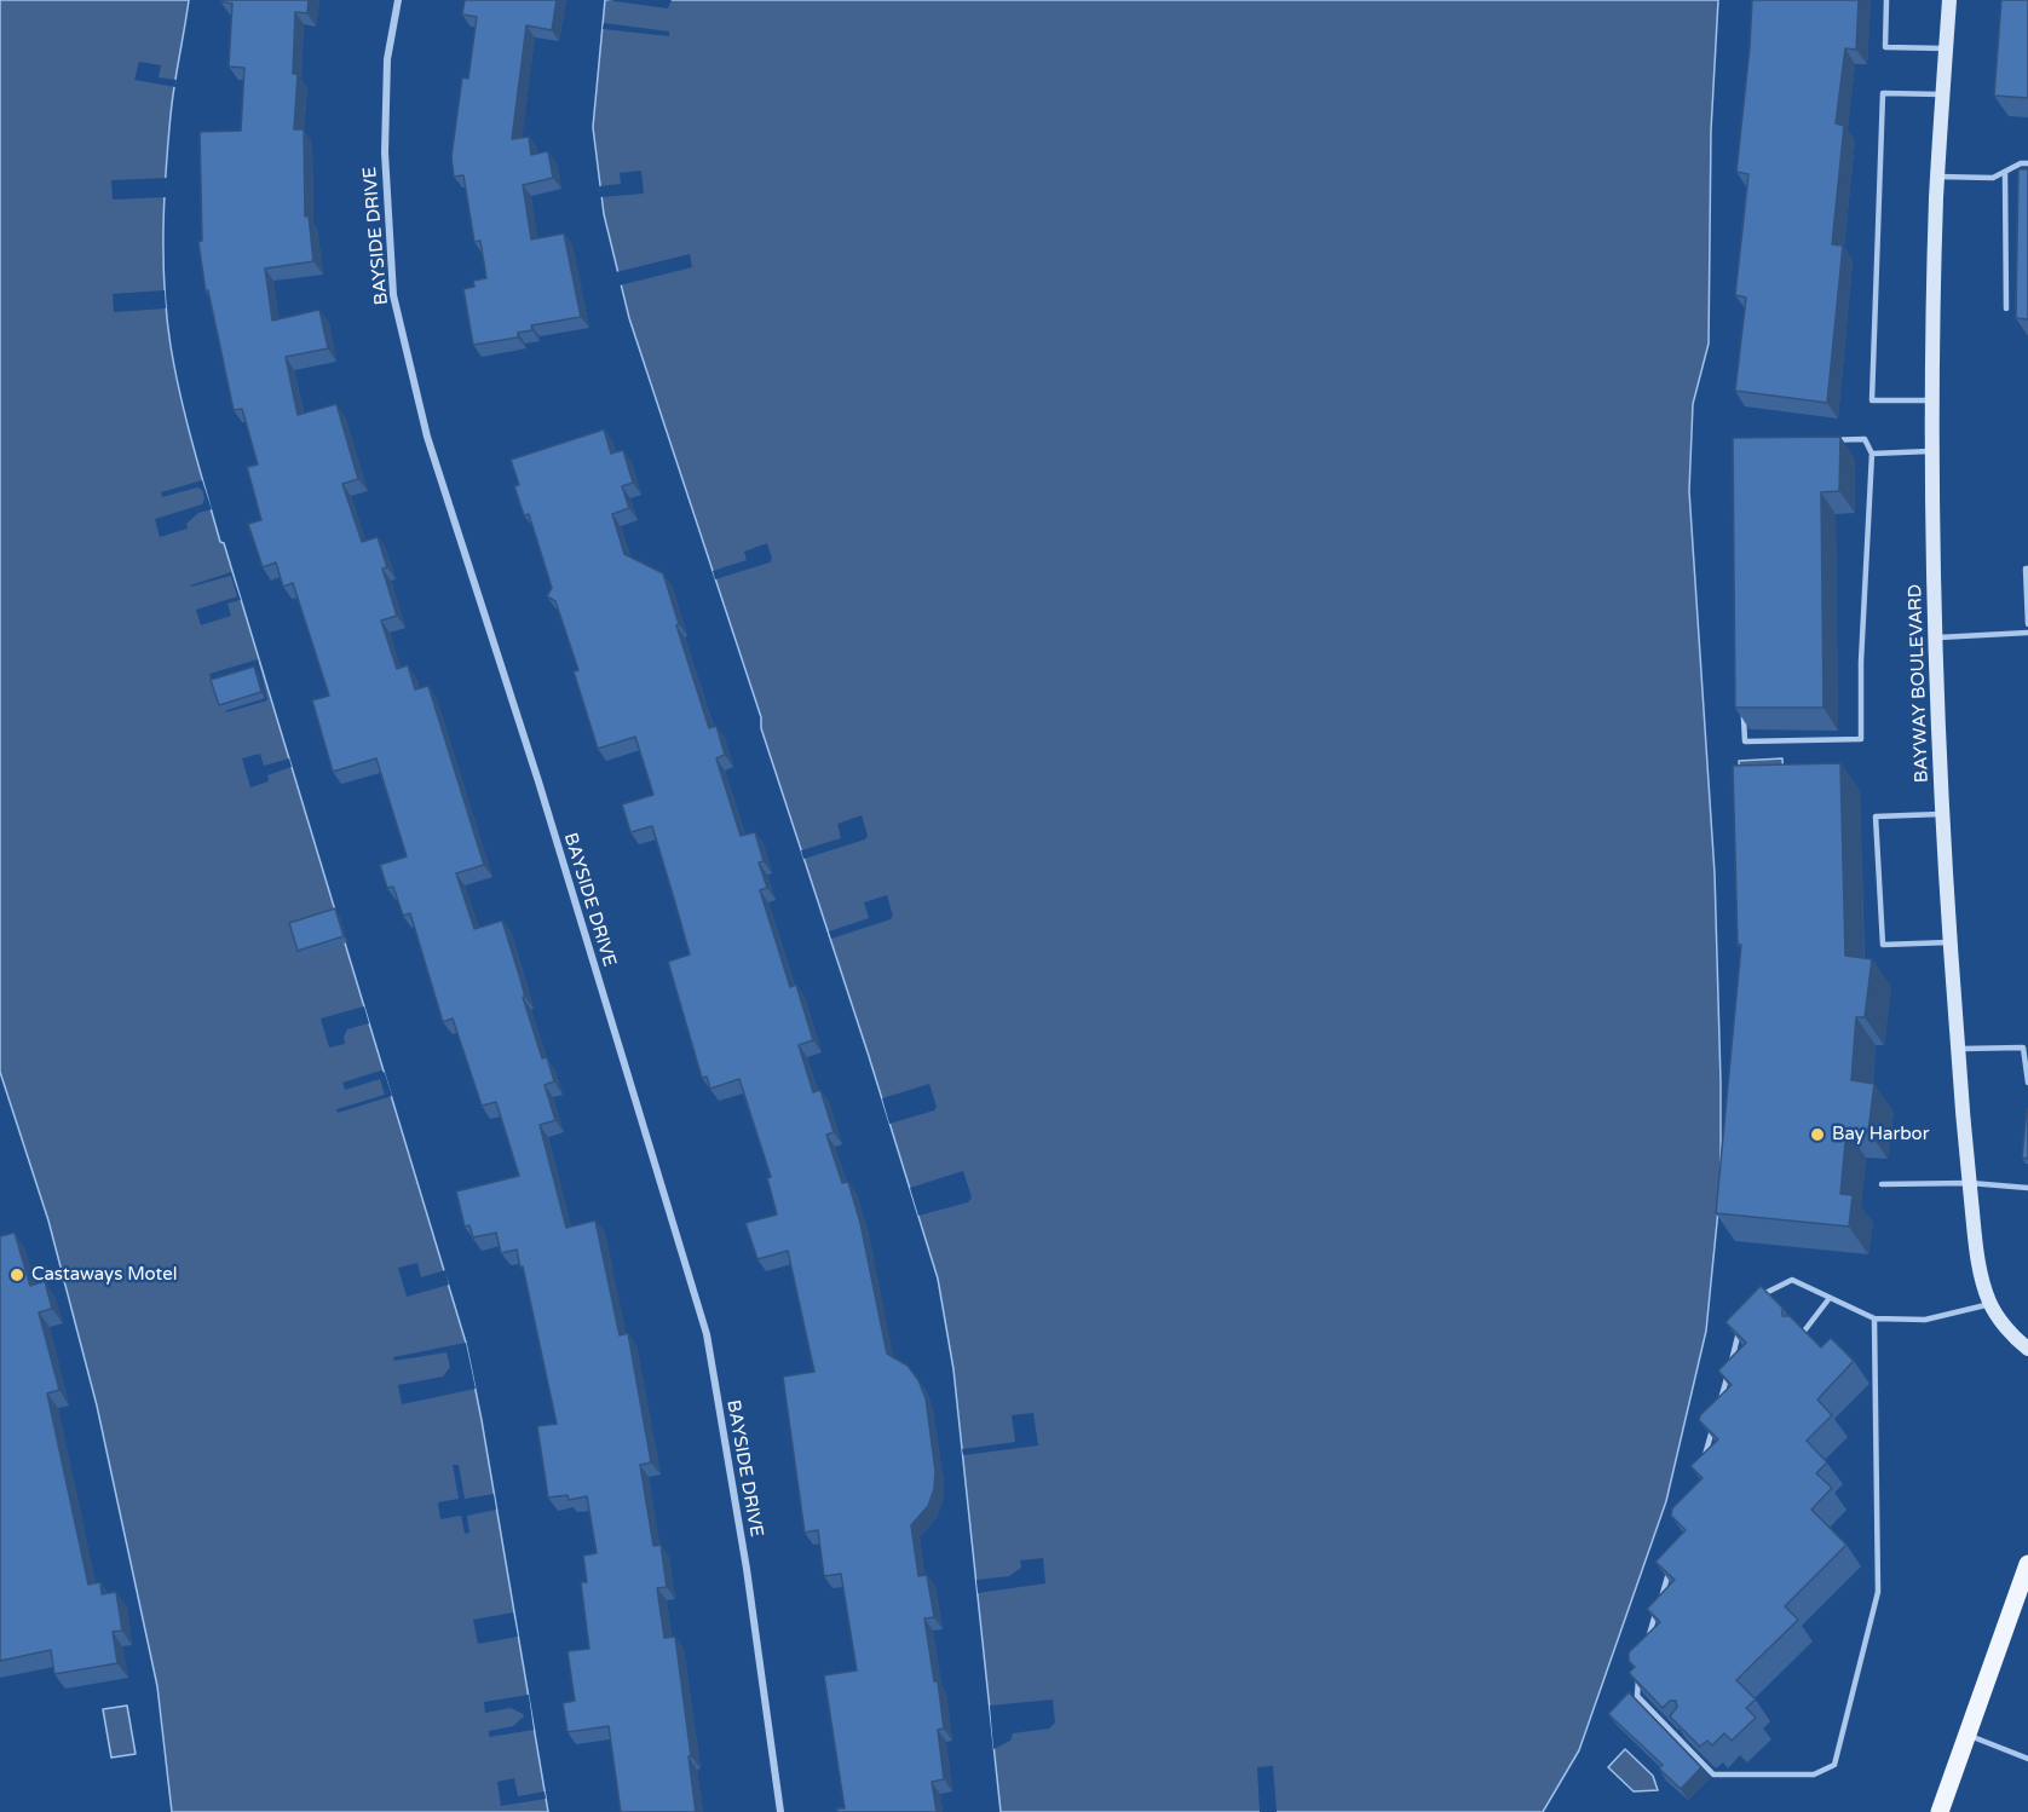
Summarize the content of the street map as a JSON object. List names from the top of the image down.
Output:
{
  "streets": {
    "street": ["BAYSIDE DRIVE", "BAYWAY BOULEVARD"]
  },
  "places": ["Bay Harbor", "Castaways Motel"]
}
